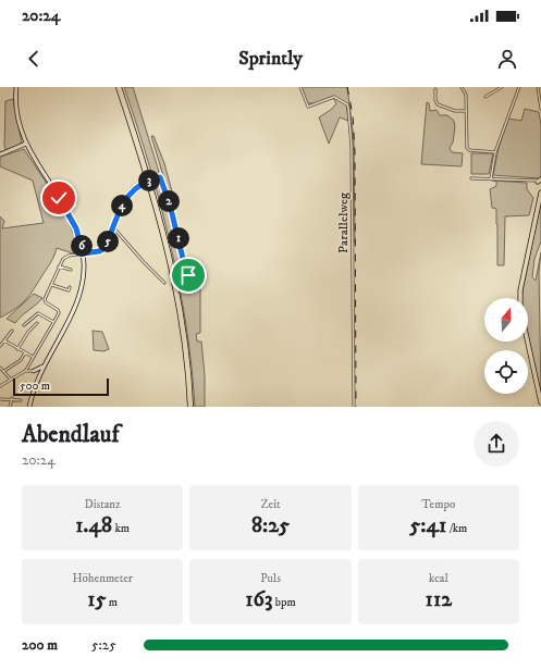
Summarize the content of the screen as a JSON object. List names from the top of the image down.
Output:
{
  "streets": {
    "street": ["Parallelweg"]
  },
  "scale_bar": "500 m",
  "north": "top",
  "page": {
    "status": "20:24",
    "header": "Sprintly",
    "pins": [
      "3",
      "2",
      "4",
      "1",
      "5",
      "6"
    ],
    "scale": "500 m",
    "heading": ["Abendlauf", "20:24"],
    "stats": [
      ["Distanz", "1.48 km"],
      ["Zeit", "8:25"],
      ["Tempo", "5:41 /km"],
      ["Höhenmeter", "15 m"],
      ["Puls", "163 bpm"],
      ["kcal", "112"]
    ],
    "list": [
      {
        "name": "200 m",
        "note": "5:25"
      }
    ]
  }
}
